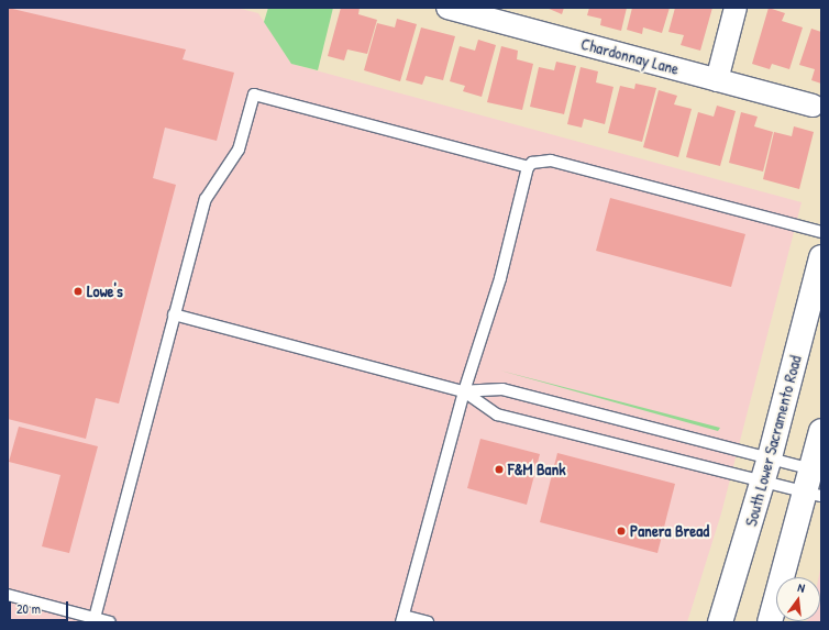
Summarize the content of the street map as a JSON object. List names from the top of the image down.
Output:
{
  "streets": {
    "main road": ["South Lower Sacramento Road"],
    "street": ["Chardonnay Lane"]
  },
  "places": ["Lowe's", "F&M Bank", "Panera Bread"],
  "scale_bar": "20 m",
  "north": "top"
}
